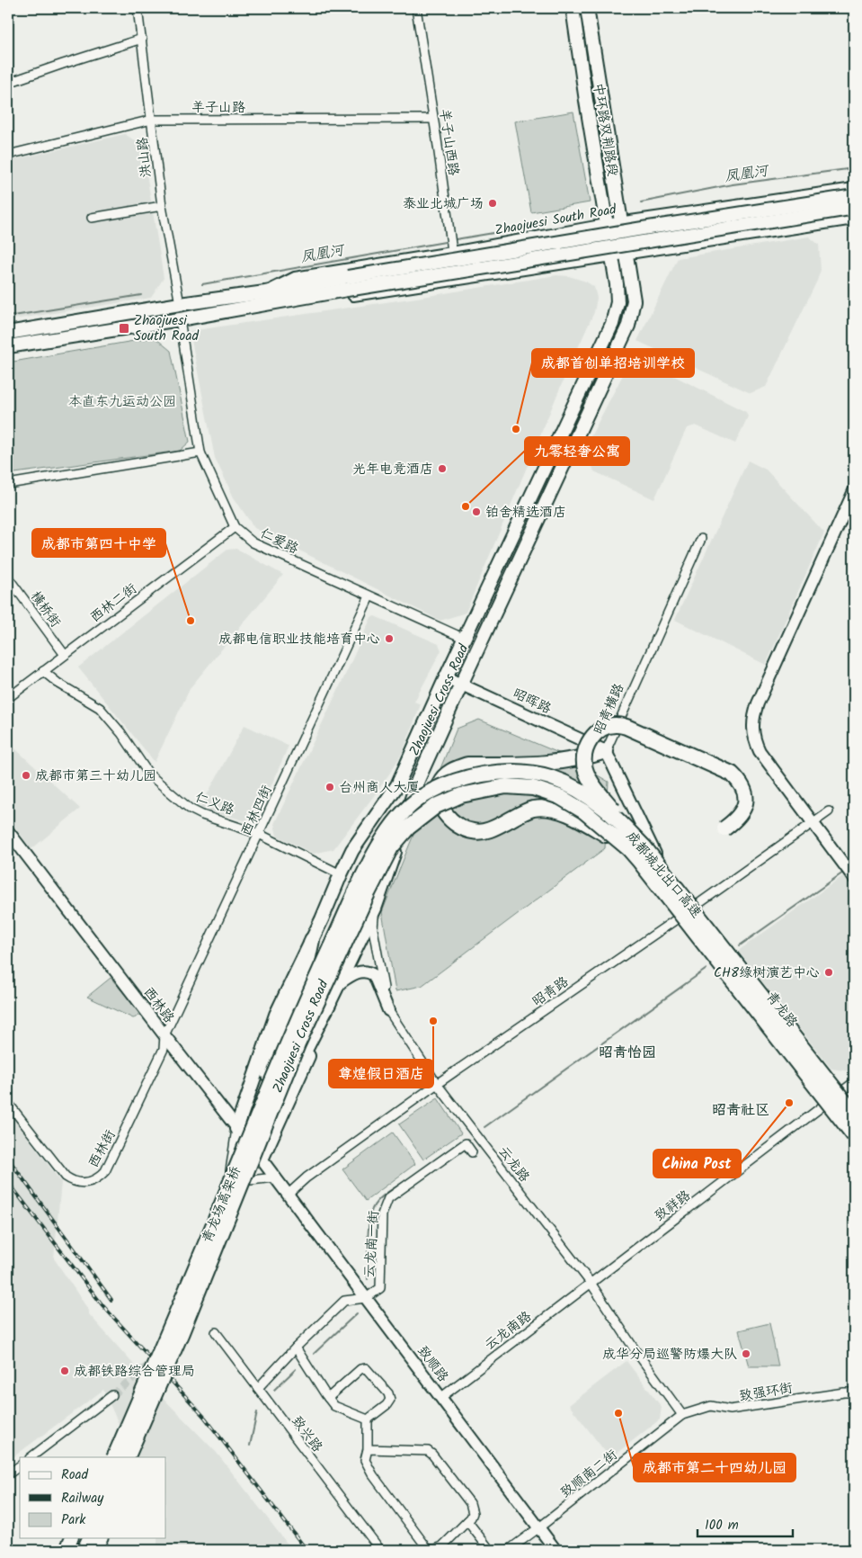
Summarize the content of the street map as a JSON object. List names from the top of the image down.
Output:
{
  "streets": {
    "highway": ["成都城北出口高速", "青龙场高架桥"],
    "main road": ["中环路双荆路段", "Zhaojuesi South Road", "Zhaojuesi Cross Road"],
    "street": [
      "羊子山路",
      "羊子山西路",
      "洪山路",
      "仁爱路",
      "西林二街",
      "横桥街",
      "昭晖路",
      "昭青横路",
      "仁义路",
      "西林四街",
      "昭青路",
      "西林路",
      "青龙路",
      "西林街",
      "云龙路",
      "致祥路",
      "云龙南一街",
      "云龙南路",
      "致顺路",
      "致强环街",
      "致兴路",
      "致顺南二街"
    ]
  },
  "crossings": [
    ["羊子山路", "羊子山西路"],
    ["羊子山路", "洪山路"],
    ["中环路双荆路段", "Zhaojuesi South Road"],
    ["中环路双荆路段", "Zhaojuesi Cross Road"],
    ["羊子山西路", "Zhaojuesi South Road"],
    ["洪山路", "Zhaojuesi South Road"],
    ["Zhaojuesi South Road", "仁爱路"],
    ["Zhaojuesi South Road", "Zhaojuesi Cross Road"],
    ["仁爱路", "西林二街"],
    ["仁爱路", "Zhaojuesi Cross Road"],
    ["仁爱路", "西林四街"],
    ["西林二街", "横桥街"],
    ["西林二街", "仁义路"],
    ["Zhaojuesi Cross Road", "昭晖路"],
    ["Zhaojuesi Cross Road", "仁义路"],
    ["Zhaojuesi Cross Road", "西林路"],
    ["Zhaojuesi Cross Road", "云龙路"],
    ["昭晖路", "昭青横路"],
    ["昭青横路", "昭青路"],
    ["昭青横路", "青龙路"],
    ["仁义路", "西林四街"],
    ["西林四街", "西林路"],
    ["西林四街", "西林街"],
    ["成都城北出口高速", "青龙场高架桥"],
    ["昭青路", "西林路"],
    ["昭青路", "青龙路"],
    ["昭青路", "云龙路"],
    ["昭青路", "致顺路"],
    ["西林路", "西林街"],
    ["西林路", "致顺路"],
    ["青龙路", "致祥路"],
    ["云龙路", "致祥路"],
    ["云龙路", "云龙南路"],
    ["云龙路", "致强环街"],
    ["云龙路", "致顺南二街"],
    ["致祥路", "云龙南路"],
    ["云龙南一街", "致顺路"],
    ["云龙南路", "致顺路"],
    ["致顺路", "致顺南二街"],
    ["致强环街", "致顺南二街"]
  ],
  "districts": ["昭青怡园", "昭青社区"],
  "water": ["凤凰河"],
  "parks": ["本直东九运动公园"],
  "places": {
    "other": [
      "泰业北城广场",
      "成都首创单招培训学校",
      "光年电竞酒店",
      "九零轻奢公寓",
      "铂舍精选酒店",
      "成都市第四十中学",
      "成都电信职业技能培育中心",
      "成都市第三十幼儿园",
      "台州商人大厦",
      "CH8绿树演艺中心",
      "尊煌假日酒店",
      "China Post",
      "成华分局巡警防爆大队",
      "成都铁路综合管理局",
      "成都市第二十四幼儿园"
    ],
    "transit": ["Zhaojuesi South Road"]
  },
  "legend": ["Road", "Railway", "Park"],
  "scale_bar": "100 m"
}
